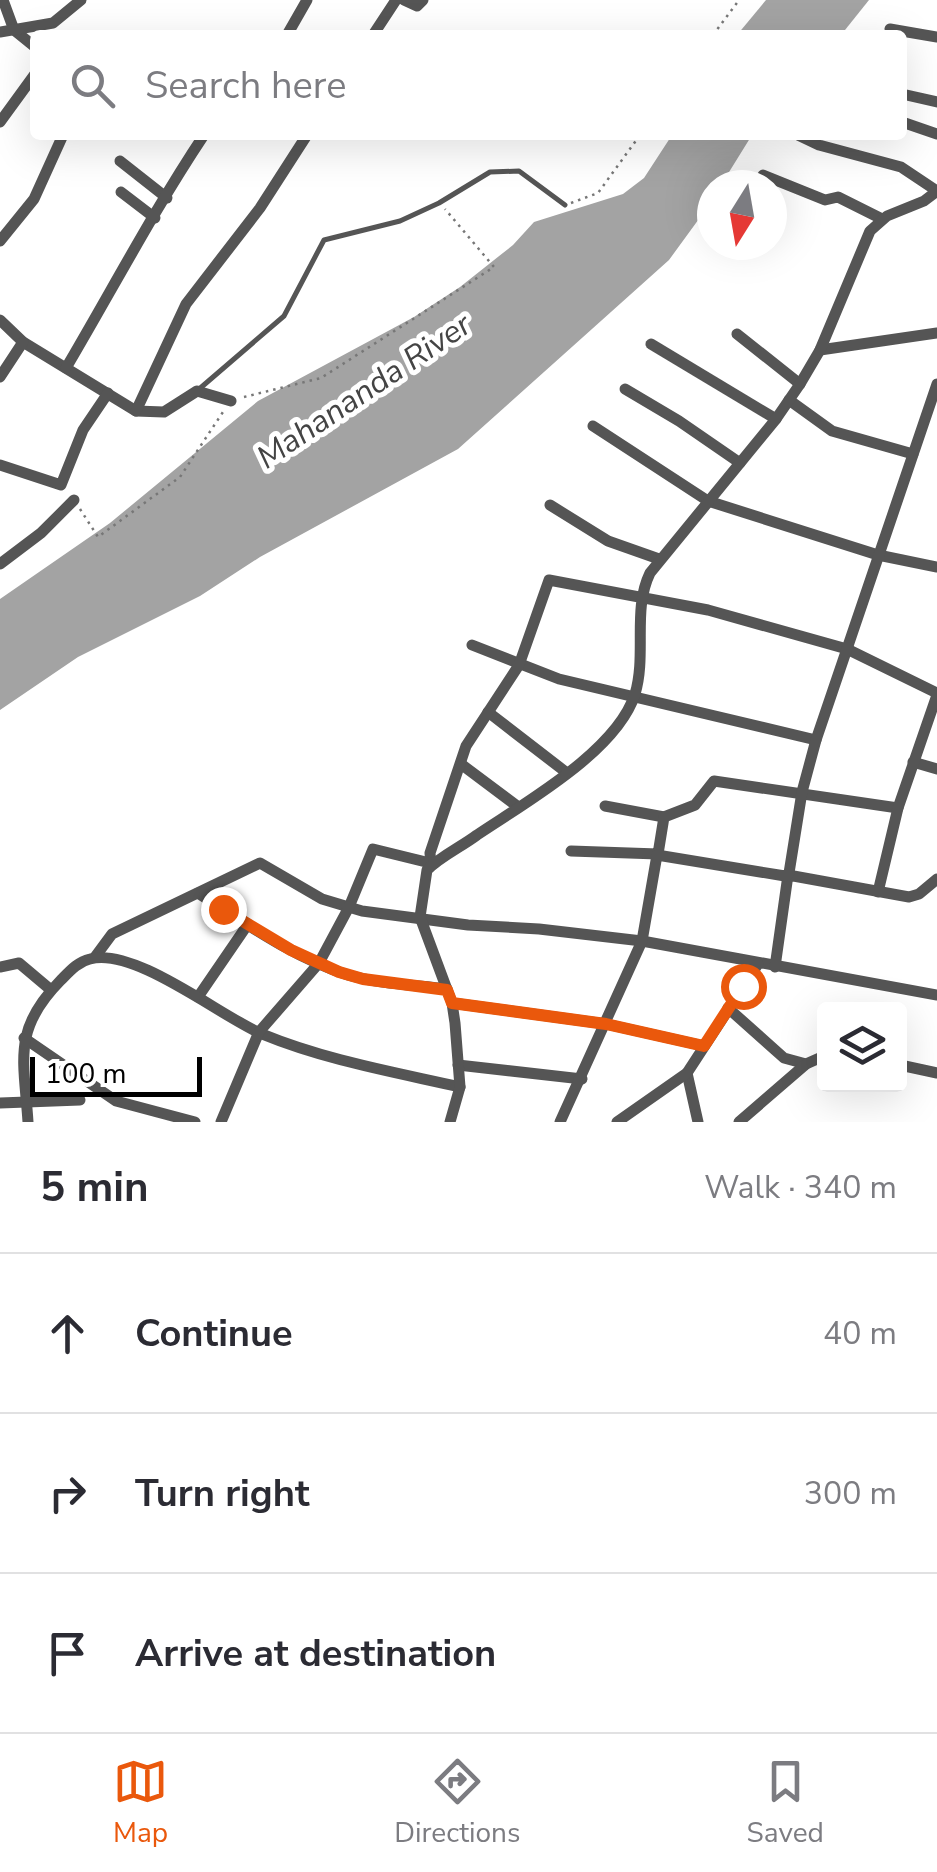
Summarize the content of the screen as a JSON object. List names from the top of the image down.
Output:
{
  "water": ["Mahananda River"],
  "scale_bar": "100 m",
  "north": "bottom",
  "page": {
    "search": "Search here",
    "scale": "100 m",
    "heading": ["5 min", "Walk · 340 m"],
    "list": [
      ["Continue", "40 m"],
      ["Turn right", "300 m"],
      "Arrive at destination"
    ],
    "nav": ["Map", "Directions", "Saved"]
  }
}
